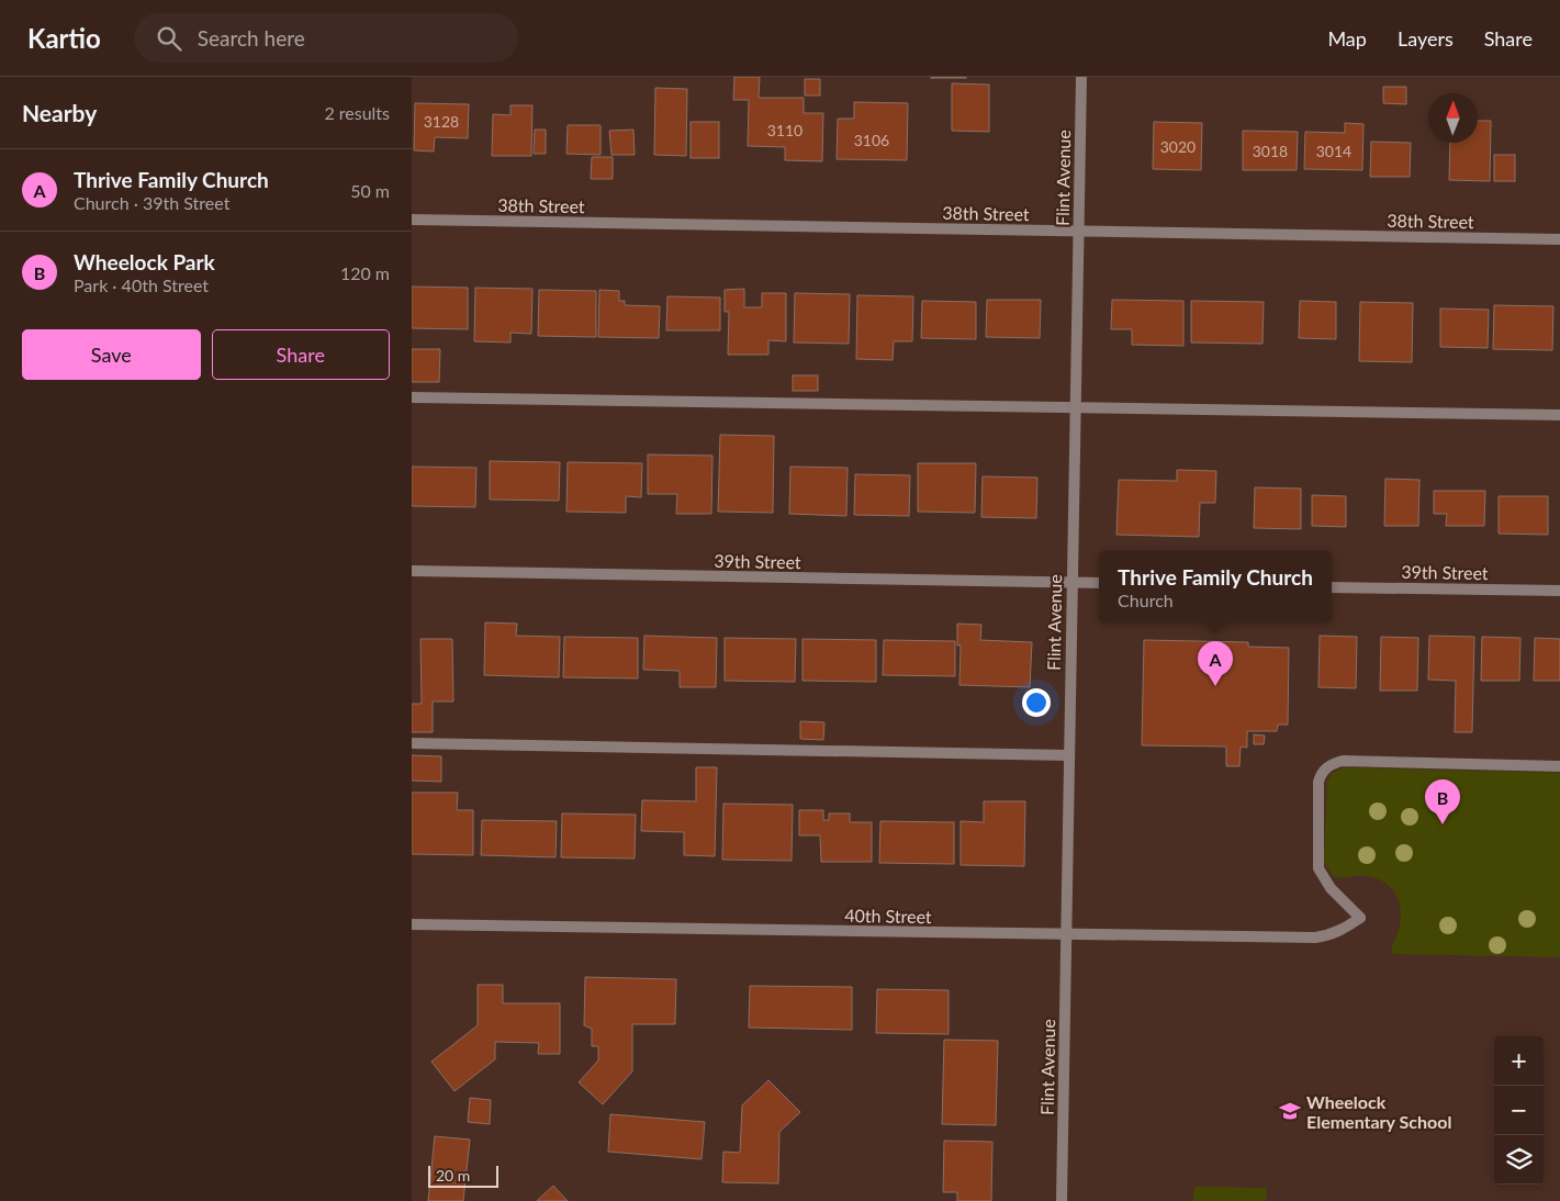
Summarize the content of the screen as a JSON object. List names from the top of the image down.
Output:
{
  "streets": {
    "street": [
      "Flint Avenue",
      "38th Street",
      "39th Street",
      "40th Street"
    ]
  },
  "crossings": [
    ["Flint Avenue", "38th Street"],
    ["Flint Avenue", "39th Street"],
    ["Flint Avenue", "40th Street"]
  ],
  "places": {
    "school or university": ["Wheelock Elementary School"]
  },
  "house_numbers": [
    "3128",
    "3110",
    "3106",
    "3020",
    "3018",
    "3014"
  ],
  "scale_bar": "20 m",
  "north": "top",
  "page": {
    "header": "Kartio",
    "search": "Search here",
    "nav": ["Map", "Layers", "Share"],
    "heading": ["Nearby", "2 results"],
    "list": [
      {
        "mark": "A",
        "name": "Thrive Family Church",
        "note": "Church · 39th Street",
        "value": "50 m"
      },
      {
        "mark": "B",
        "name": "Wheelock Park",
        "note": "Park · 40th Street",
        "value": "120 m"
      }
    ],
    "buttons": ["Save", "Share"],
    "popup": ["Thrive Family Church", "Church"],
    "pins": ["A", "B"],
    "map_buttons": ["+", "−"],
    "scale": "20 m"
  }
}
